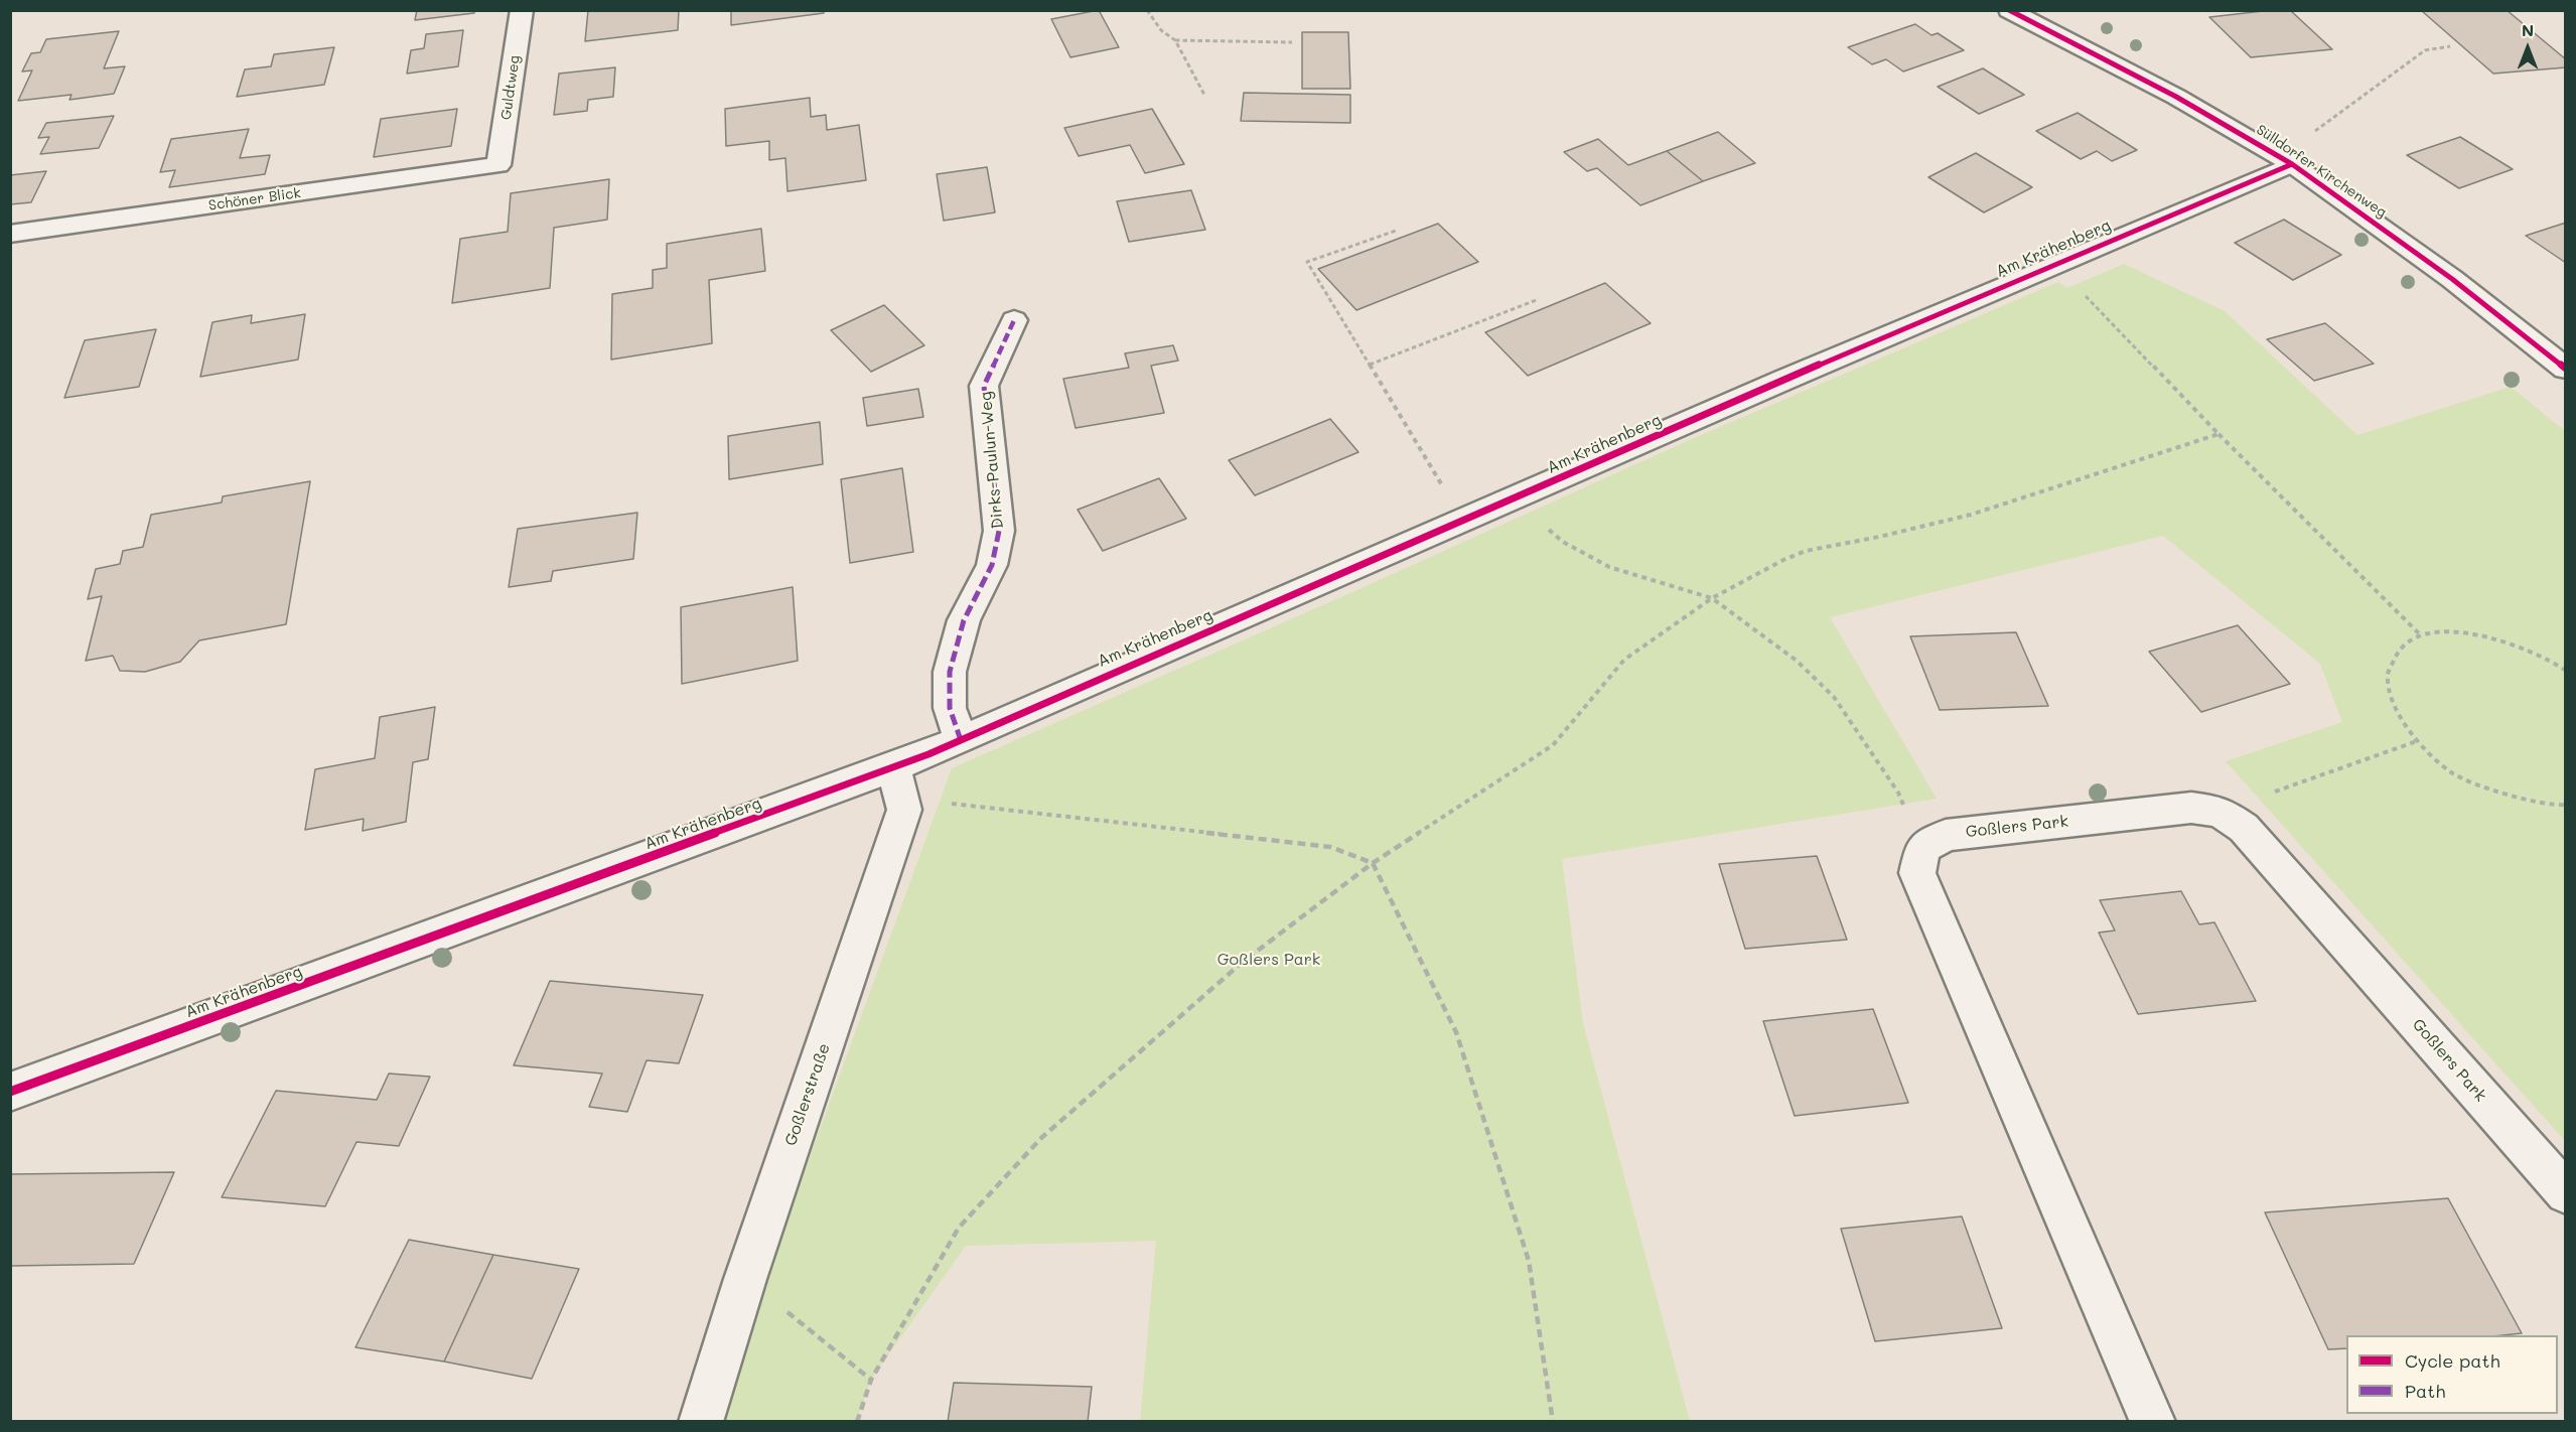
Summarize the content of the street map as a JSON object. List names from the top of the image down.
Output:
{
  "streets": {
    "street": [
      "Guldtweg",
      "Sülldorfer Kirchenweg",
      "Schöner Blick",
      "Am Krähenberg",
      "Dirks-Paulun-Weg",
      "Goßlers Park",
      "Goßlerstraße"
    ]
  },
  "crossings": [
    ["Guldtweg", "Schöner Blick"],
    ["Sülldorfer Kirchenweg", "Am Krähenberg"],
    ["Am Krähenberg", "Dirks-Paulun-Weg"],
    ["Am Krähenberg", "Goßlerstraße"]
  ],
  "parks": ["Goßlers Park"],
  "legend": ["Cycle path", "Path"],
  "north": "top"
}
